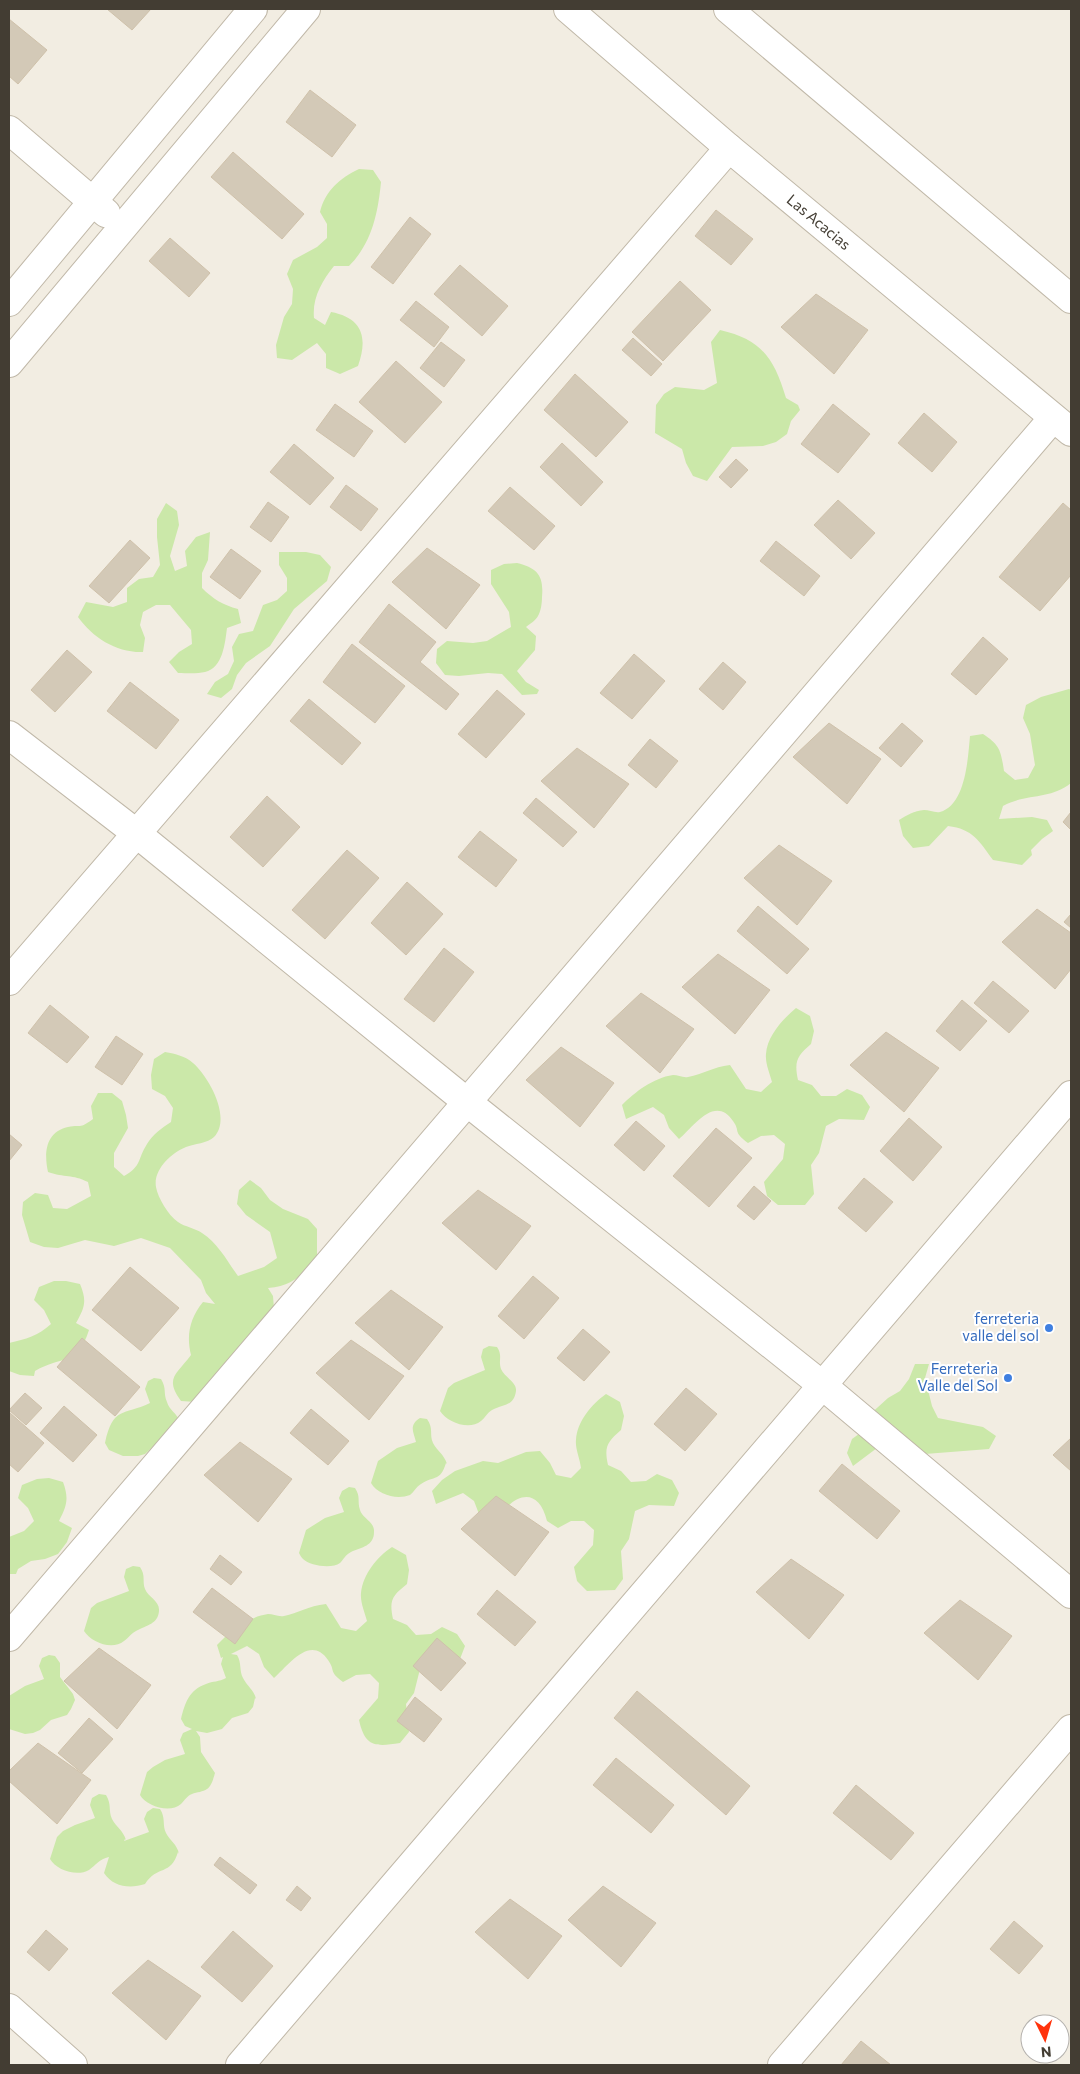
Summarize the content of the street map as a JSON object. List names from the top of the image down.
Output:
{
  "streets": {
    "street": ["Las Acacias"]
  },
  "places": ["ferreteria valle del sol", "Ferreteria Valle del Sol"],
  "north": "bottom"
}
